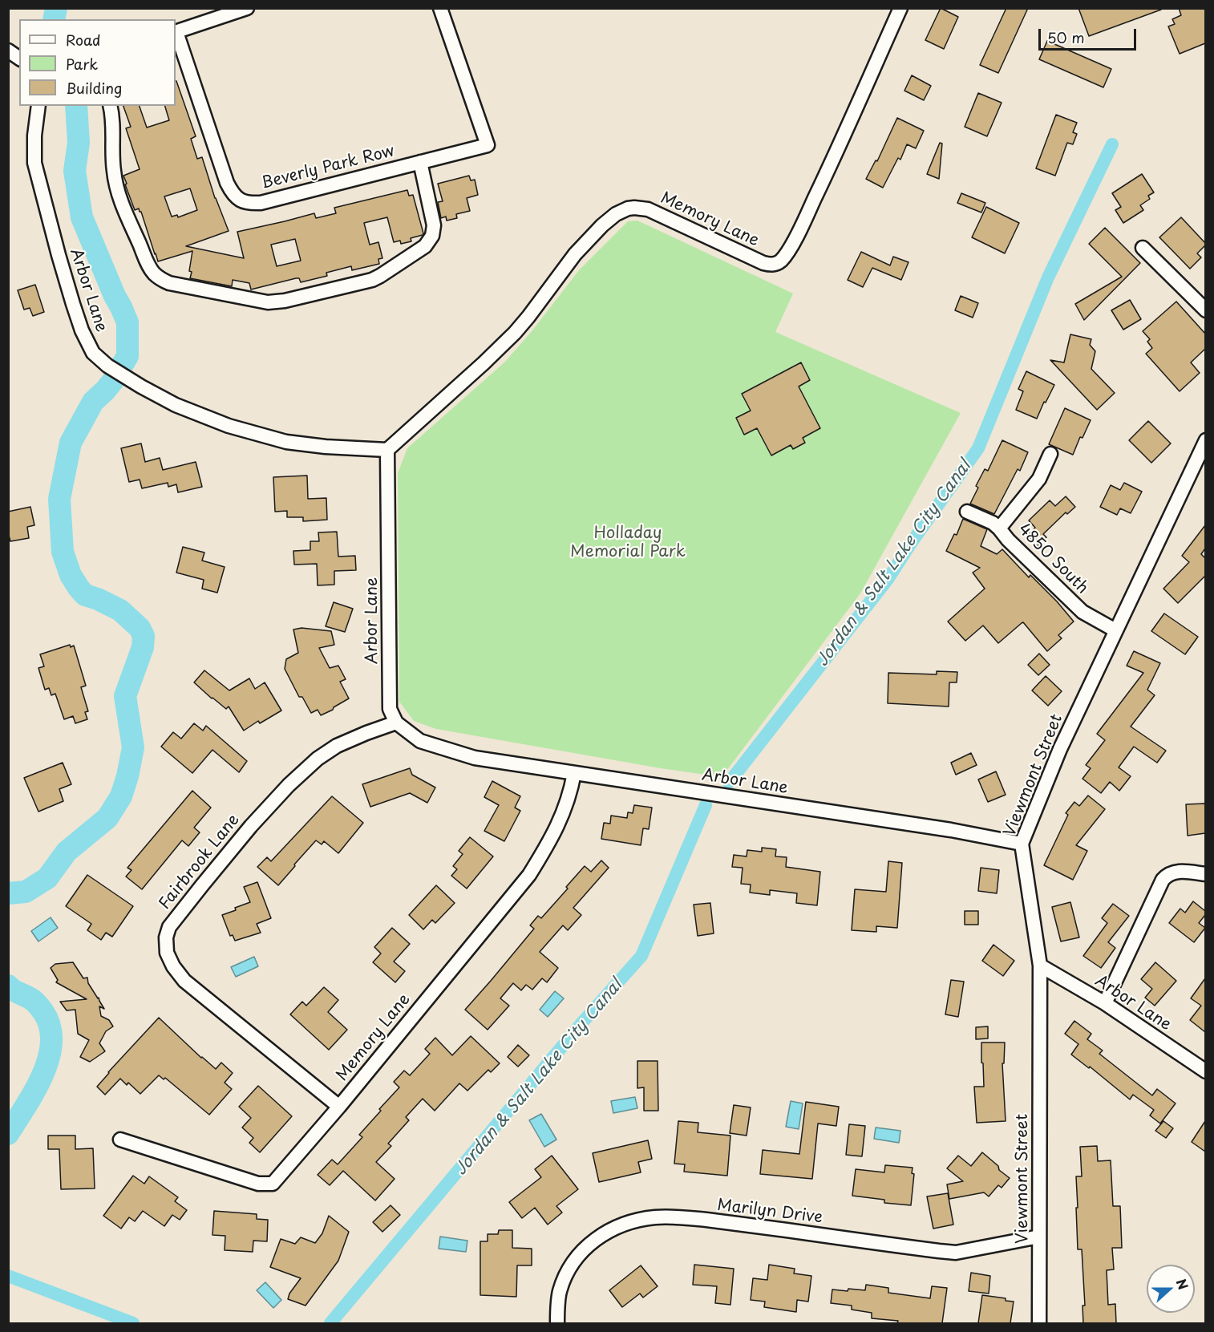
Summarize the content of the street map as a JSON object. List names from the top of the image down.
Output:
{
  "streets": {
    "street": [
      "Beverly Park Row",
      "Memory Lane",
      "Arbor Lane",
      "4850 South",
      "Viewmont Street",
      "Fairbrook Lane",
      "Marilyn Drive"
    ]
  },
  "crossings": [
    ["Memory Lane", "Arbor Lane"],
    ["Memory Lane", "Fairbrook Lane"],
    ["Arbor Lane", "Viewmont Street"],
    ["Arbor Lane", "Fairbrook Lane"],
    ["4850 South", "Viewmont Street"],
    ["Viewmont Street", "Marilyn Drive"]
  ],
  "water": ["Jordan & Salt Lake City Canal"],
  "parks": ["Holladay Memorial Park"],
  "legend": ["Road", "Park", "Building"],
  "scale_bar": "50 m",
  "north": "right"
}
